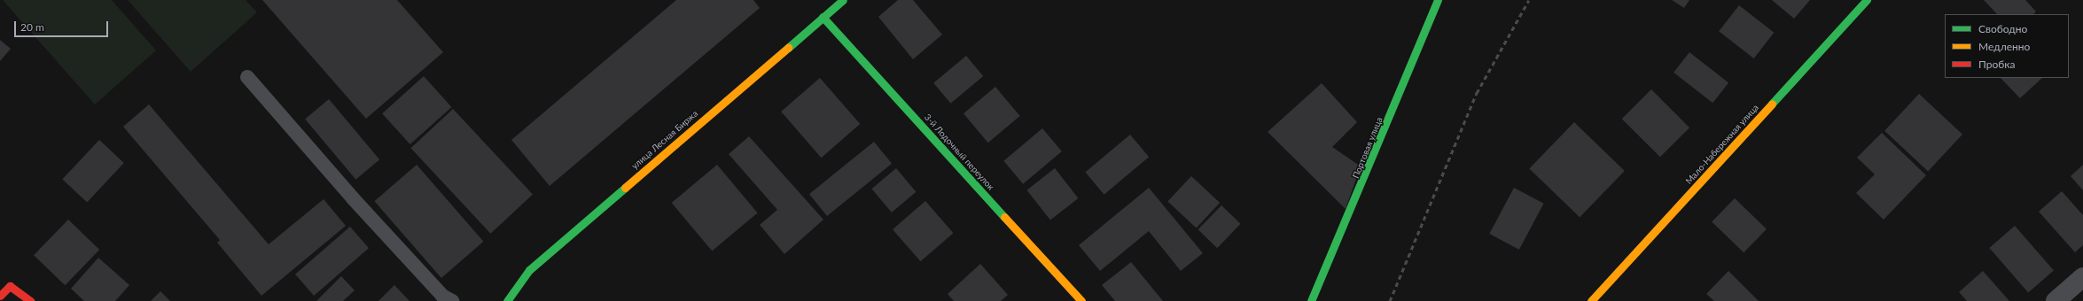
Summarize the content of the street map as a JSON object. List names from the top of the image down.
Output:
{
  "streets": {
    "street": [
      "улица Лесная Биржа",
      "Мало-Набережная улица",
      "Портовая улица",
      "3-й Лодочный переулок"
    ]
  },
  "crossings": [
    ["улица Лесная Биржа", "3-й Лодочный переулок"]
  ],
  "legend": ["Свободно", "Медленно", "Пробка"],
  "scale_bar": "20 m"
}
